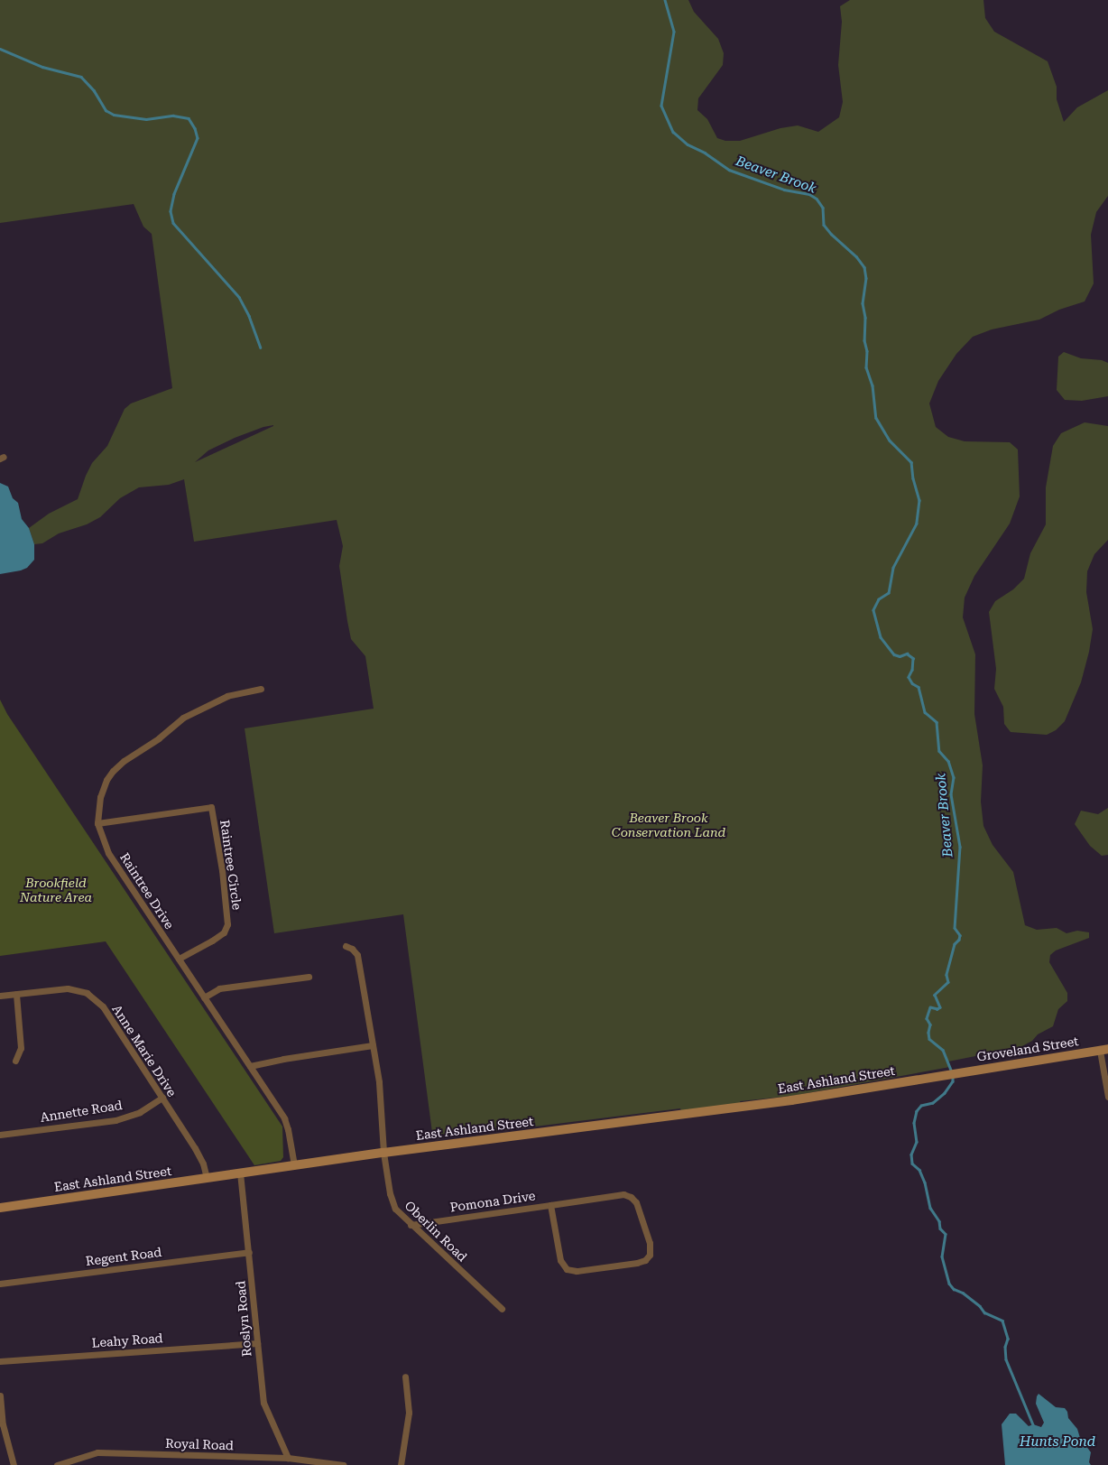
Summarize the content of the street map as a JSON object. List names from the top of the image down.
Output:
{
  "streets": {
    "main road": ["Groveland Street", "East Ashland Street"],
    "street": [
      "Raintree Circle",
      "Raintree Drive",
      "Anne Marie Drive",
      "Annette Road",
      "Pomona Drive",
      "Oberlin Road",
      "Regent Road",
      "Roslyn Road",
      "Leahy Road",
      "Royal Road"
    ]
  },
  "crossings": [
    ["Raintree Circle", "Raintree Drive"],
    ["Raintree Drive", "East Ashland Street"],
    ["Groveland Street", "East Ashland Street"],
    ["Anne Marie Drive", "East Ashland Street"],
    ["Anne Marie Drive", "Annette Road"],
    ["East Ashland Street", "Oberlin Road"],
    ["East Ashland Street", "Roslyn Road"],
    ["Pomona Drive", "Oberlin Road"],
    ["Regent Road", "Roslyn Road"],
    ["Roslyn Road", "Leahy Road"],
    ["Roslyn Road", "Royal Road"]
  ],
  "water": ["Beaver Brook", "Hunts Pond"],
  "parks": ["Beaver Brook Conservation Land", "Brookfield Nature Area"]
}
